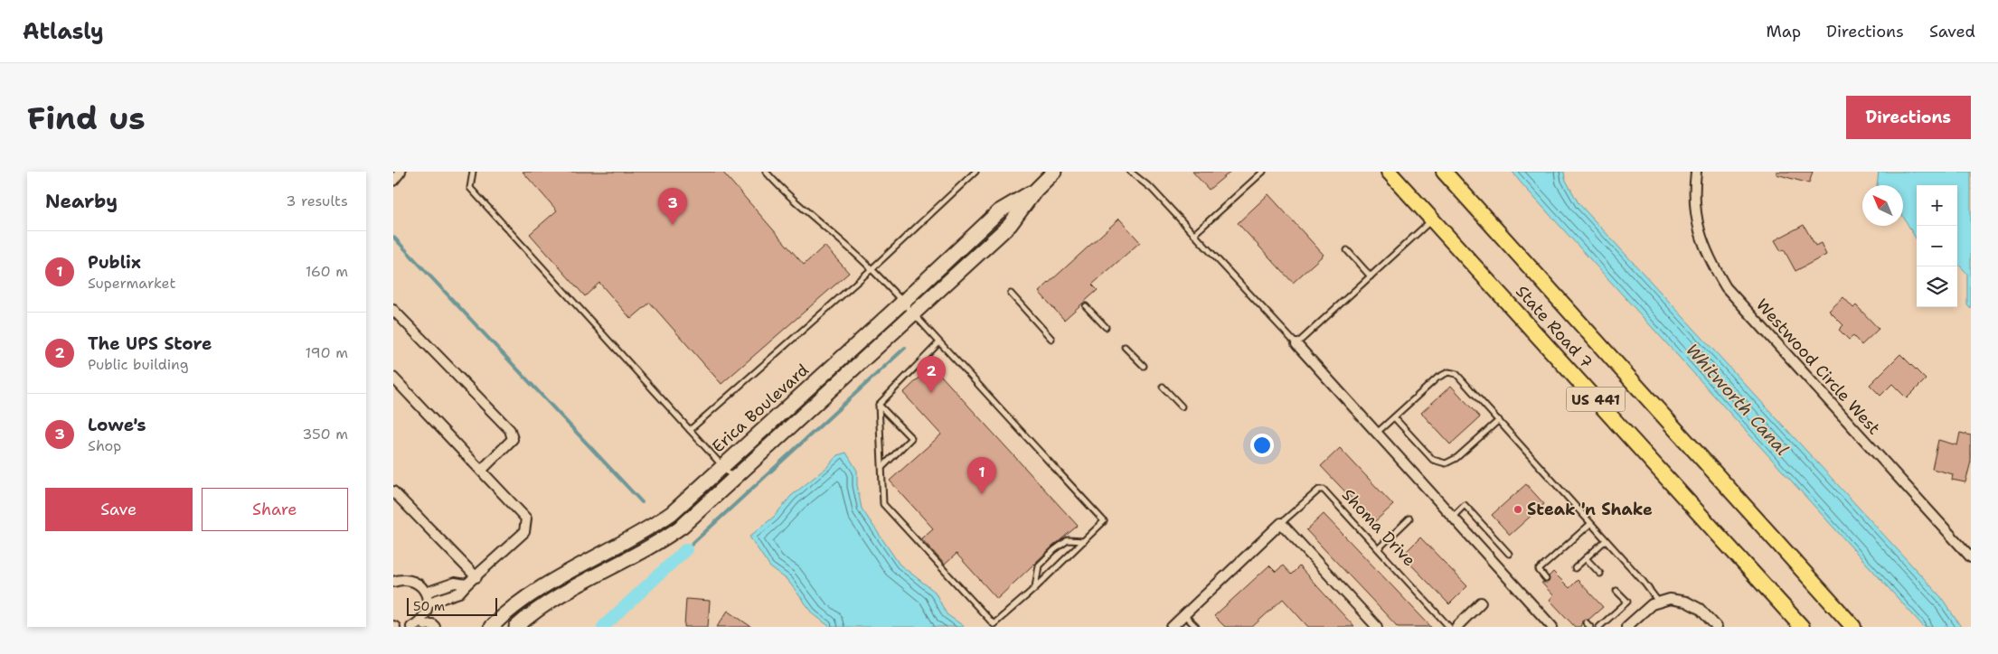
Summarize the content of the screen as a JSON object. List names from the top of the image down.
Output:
{
  "streets": {
    "main road": ["State Road 7", "US 441"],
    "street": ["Westwood Circle West", "Erica Boulevard", "Shoma Drive"]
  },
  "water": ["Whitworth Canal"],
  "places": ["Steak 'n Shake"],
  "scale_bar": "50 m",
  "north": "top left",
  "page": {
    "header": "Atlasly",
    "nav": ["Map", "Directions", "Saved"],
    "buttons": [
      "Directions",
      ["Save", "Share"]
    ],
    "title": "Find us",
    "heading": ["Nearby", "3 results"],
    "map_buttons": ["+", "−"],
    "pins": ["3", "2", "1"],
    "list": [
      {
        "mark": "1",
        "name": "Publix",
        "note": "Supermarket",
        "value": "160 m"
      },
      {
        "mark": "2",
        "name": "The UPS Store",
        "note": "Public building",
        "value": "190 m"
      },
      {
        "mark": "3",
        "name": "Lowe's",
        "note": "Shop",
        "value": "350 m"
      }
    ],
    "scale": "50 m"
  }
}
